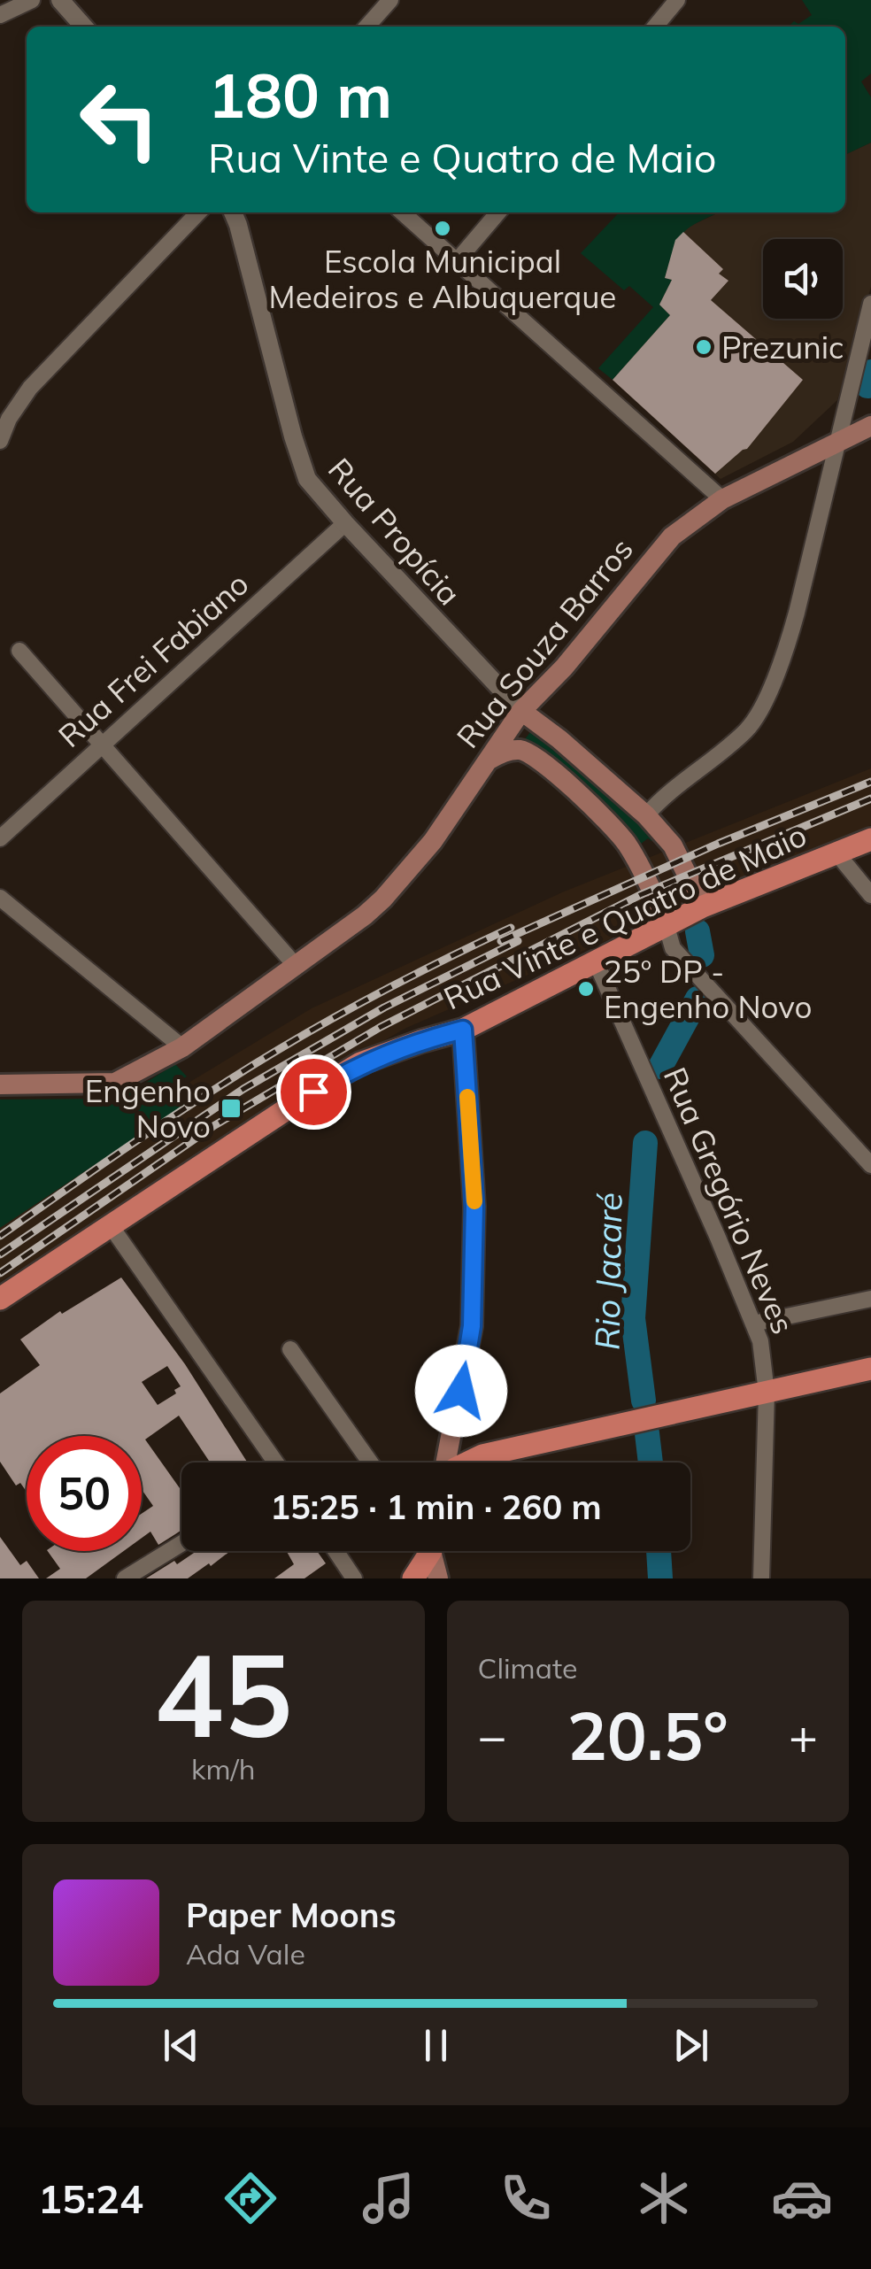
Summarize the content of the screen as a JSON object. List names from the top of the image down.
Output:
{
  "streets": {
    "main road": ["Rua Souza Barros", "Rua Vinte e Quatro de Maio"],
    "street": ["Rua Propícia", "Rua Frei Fabiano", "Rua Gregório Neves"]
  },
  "crossings": [
    ["Rua Propícia", "Rua Souza Barros"],
    ["Rua Propícia", "Rua Frei Fabiano"],
    ["Rua Vinte e Quatro de Maio", "Rua Gregório Neves"]
  ],
  "water": ["Rio Jacaré"],
  "places": {
    "other": ["Escola Municipal Medeiros e Albuquerque", "Prezunic", "25º DP - Engenho Novo"],
    "transit": ["Engenho Novo"]
  },
  "page": {
    "turn": ["180 m", "Rua Vinte e Quatro de Maio"],
    "limit": "50",
    "trip": "15:25 · 1 min · 260 m",
    "tile": [
      ["45", "km/h"],
      "Climate"
    ],
    "heat": ["−", "20.5°", "+"],
    "song": ["Paper Moons", "Ada Vale"],
    "tabs": "15:24"
  }
}
